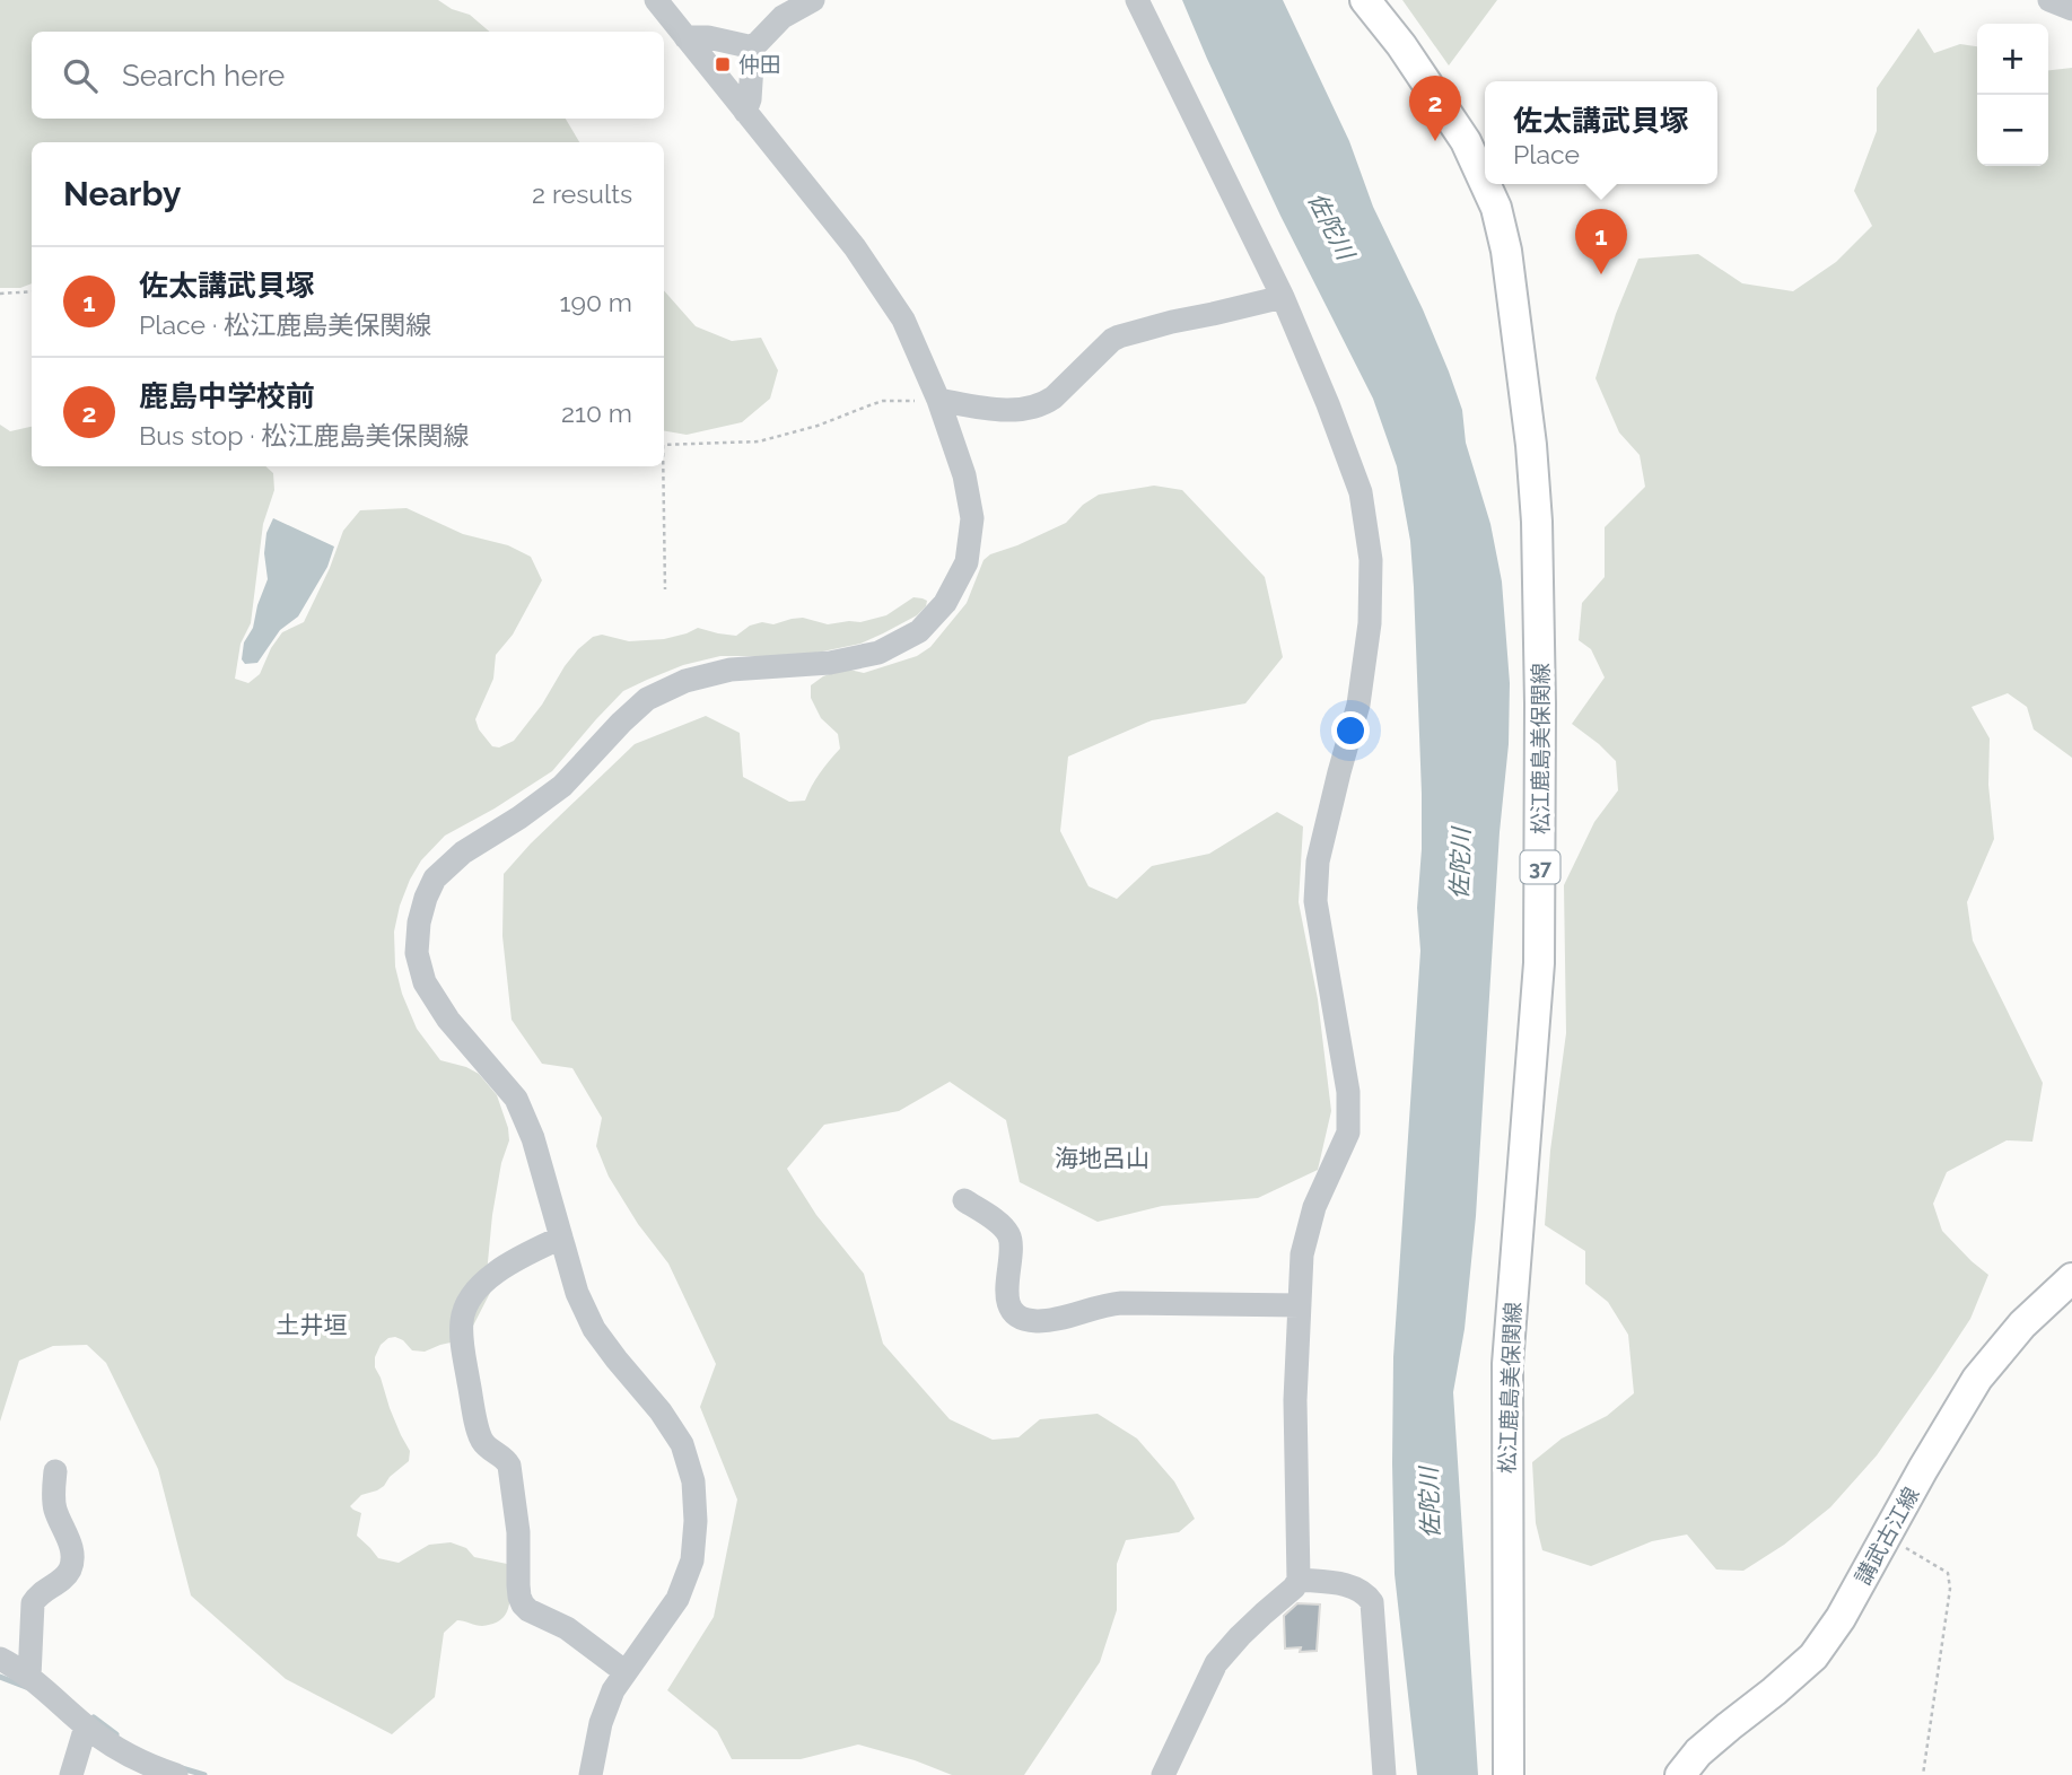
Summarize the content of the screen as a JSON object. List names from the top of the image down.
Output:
{
  "streets": {
    "main road": ["松江鹿島美保関線", "37", "講武古江線"]
  },
  "districts": ["海地呂山", "土井垣"],
  "water": ["佐陀川"],
  "places": {
    "transit": ["仲田"]
  },
  "page": {
    "map_buttons": ["+", "−"],
    "search": "Search here",
    "pins": ["2", "1"],
    "popup": ["佐太講武貝塚", "Place"],
    "heading": ["Nearby", "2 results"],
    "list": [
      {
        "mark": "1",
        "name": "佐太講武貝塚",
        "note": "Place · 松江鹿島美保関線",
        "value": "190 m"
      },
      {
        "mark": "2",
        "name": "鹿島中学校前",
        "note": "Bus stop · 松江鹿島美保関線",
        "value": "210 m"
      }
    ]
  }
}
